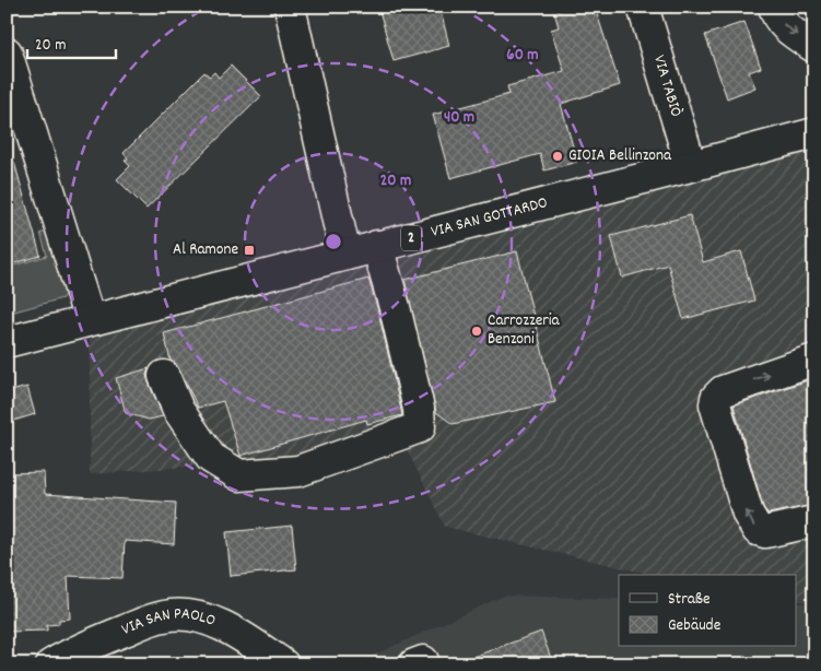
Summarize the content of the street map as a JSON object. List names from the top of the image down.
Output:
{
  "streets": {
    "main road": [
      "VIA TABIÒ",
      "VIA SAN GOTTARDO",
      "2",
      "VIA SAN PAOLO"
    ]
  },
  "crossings": [
    ["VIA TABIÒ", "VIA SAN GOTTARDO"]
  ],
  "places": {
    "other": ["GIOIA Bellinzona", "Carrozzeria Benzoni"],
    "transit": ["Al Ramone"]
  },
  "legend": ["Straße", "Gebäude"],
  "scale_bar": "20 m",
  "rings": ["60 m", "40 m", "20 m"]
}
